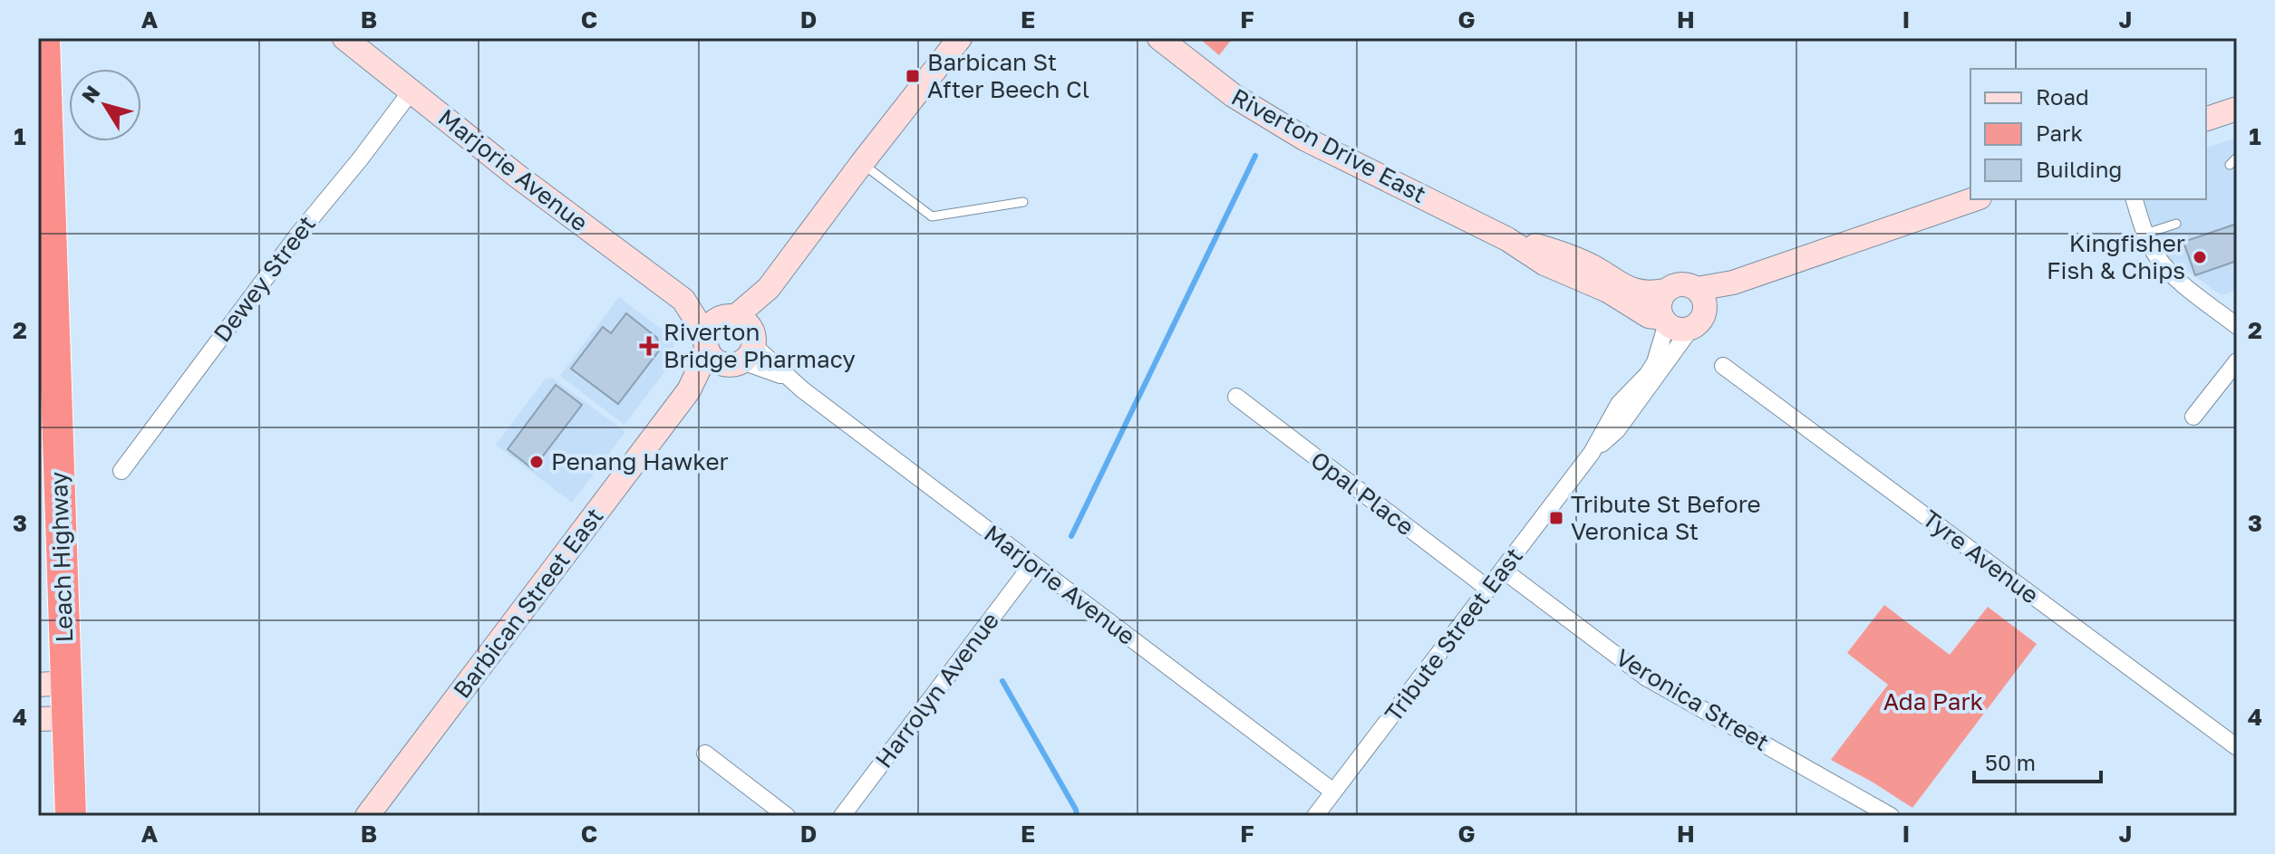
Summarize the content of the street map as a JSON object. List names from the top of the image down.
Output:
{
  "streets": {
    "highway": ["Leach Highway"],
    "street": [
      "Riverton Drive East",
      "Marjorie Avenue",
      "Dewey Street",
      "Opal Place",
      "Tyre Avenue",
      "Barbican Street East",
      "Tribute Street East",
      "Harrolyn Avenue",
      "Veronica Street"
    ]
  },
  "crossings": [
    ["Riverton Drive East", "Tribute Street East"],
    ["Marjorie Avenue", "Dewey Street"],
    ["Marjorie Avenue", "Barbican Street East"],
    ["Marjorie Avenue", "Tribute Street East"],
    ["Marjorie Avenue", "Harrolyn Avenue"],
    ["Opal Place", "Tribute Street East"],
    ["Tribute Street East", "Veronica Street"]
  ],
  "parks": ["Ada Park"],
  "places": {
    "transit": ["Barbican St After Beech Cl", "Tribute St Before Veronica St"],
    "other": ["Kingfisher Fish & Chips", "Penang Hawker"],
    "health": ["Riverton Bridge Pharmacy"]
  },
  "legend": ["Road", "Park", "Building"],
  "scale_bar": "50 m",
  "north": "top left",
  "grid": {
    "columns": [
      "A",
      "B",
      "C",
      "D",
      "E",
      "F",
      "G",
      "H",
      "I",
      "J"
    ],
    "rows": [
      "1",
      "2",
      "3",
      "4"
    ]
  }
}
